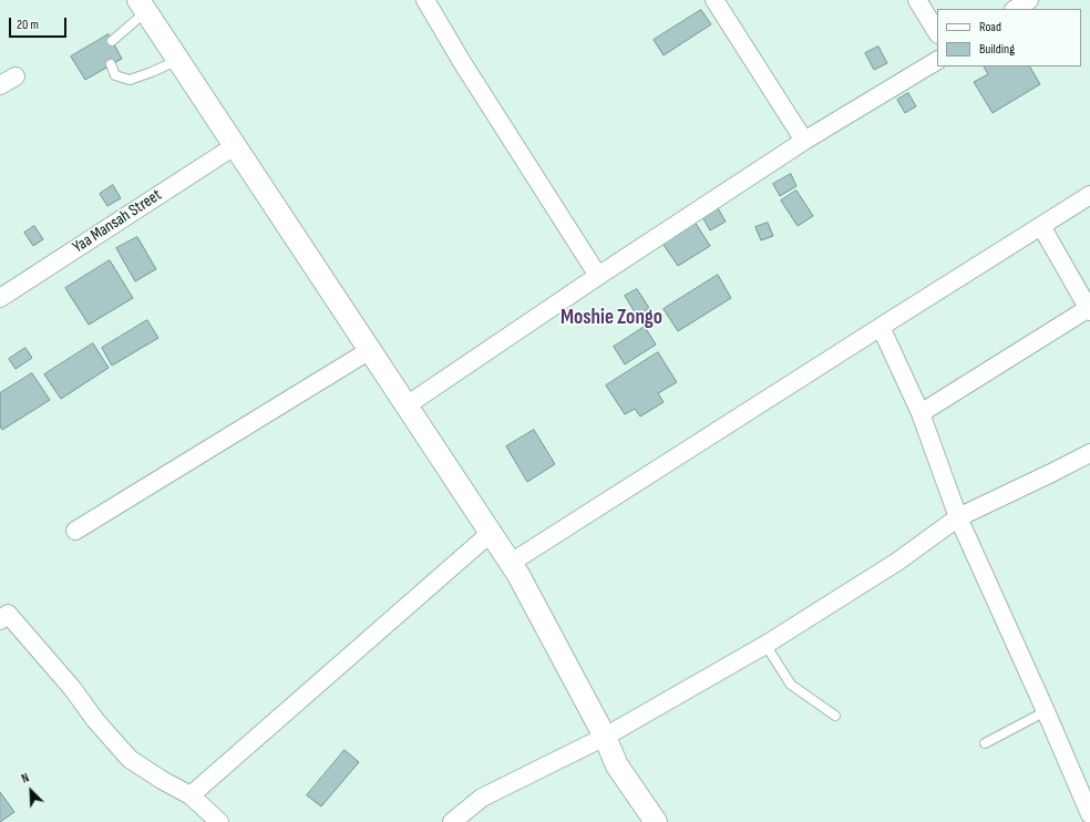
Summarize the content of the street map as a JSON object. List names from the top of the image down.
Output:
{
  "streets": {
    "street": ["Yaa Mansah Street"]
  },
  "districts": ["Moshie Zongo"],
  "legend": ["Road", "Building"],
  "scale_bar": "20 m",
  "north": "top left"
}
